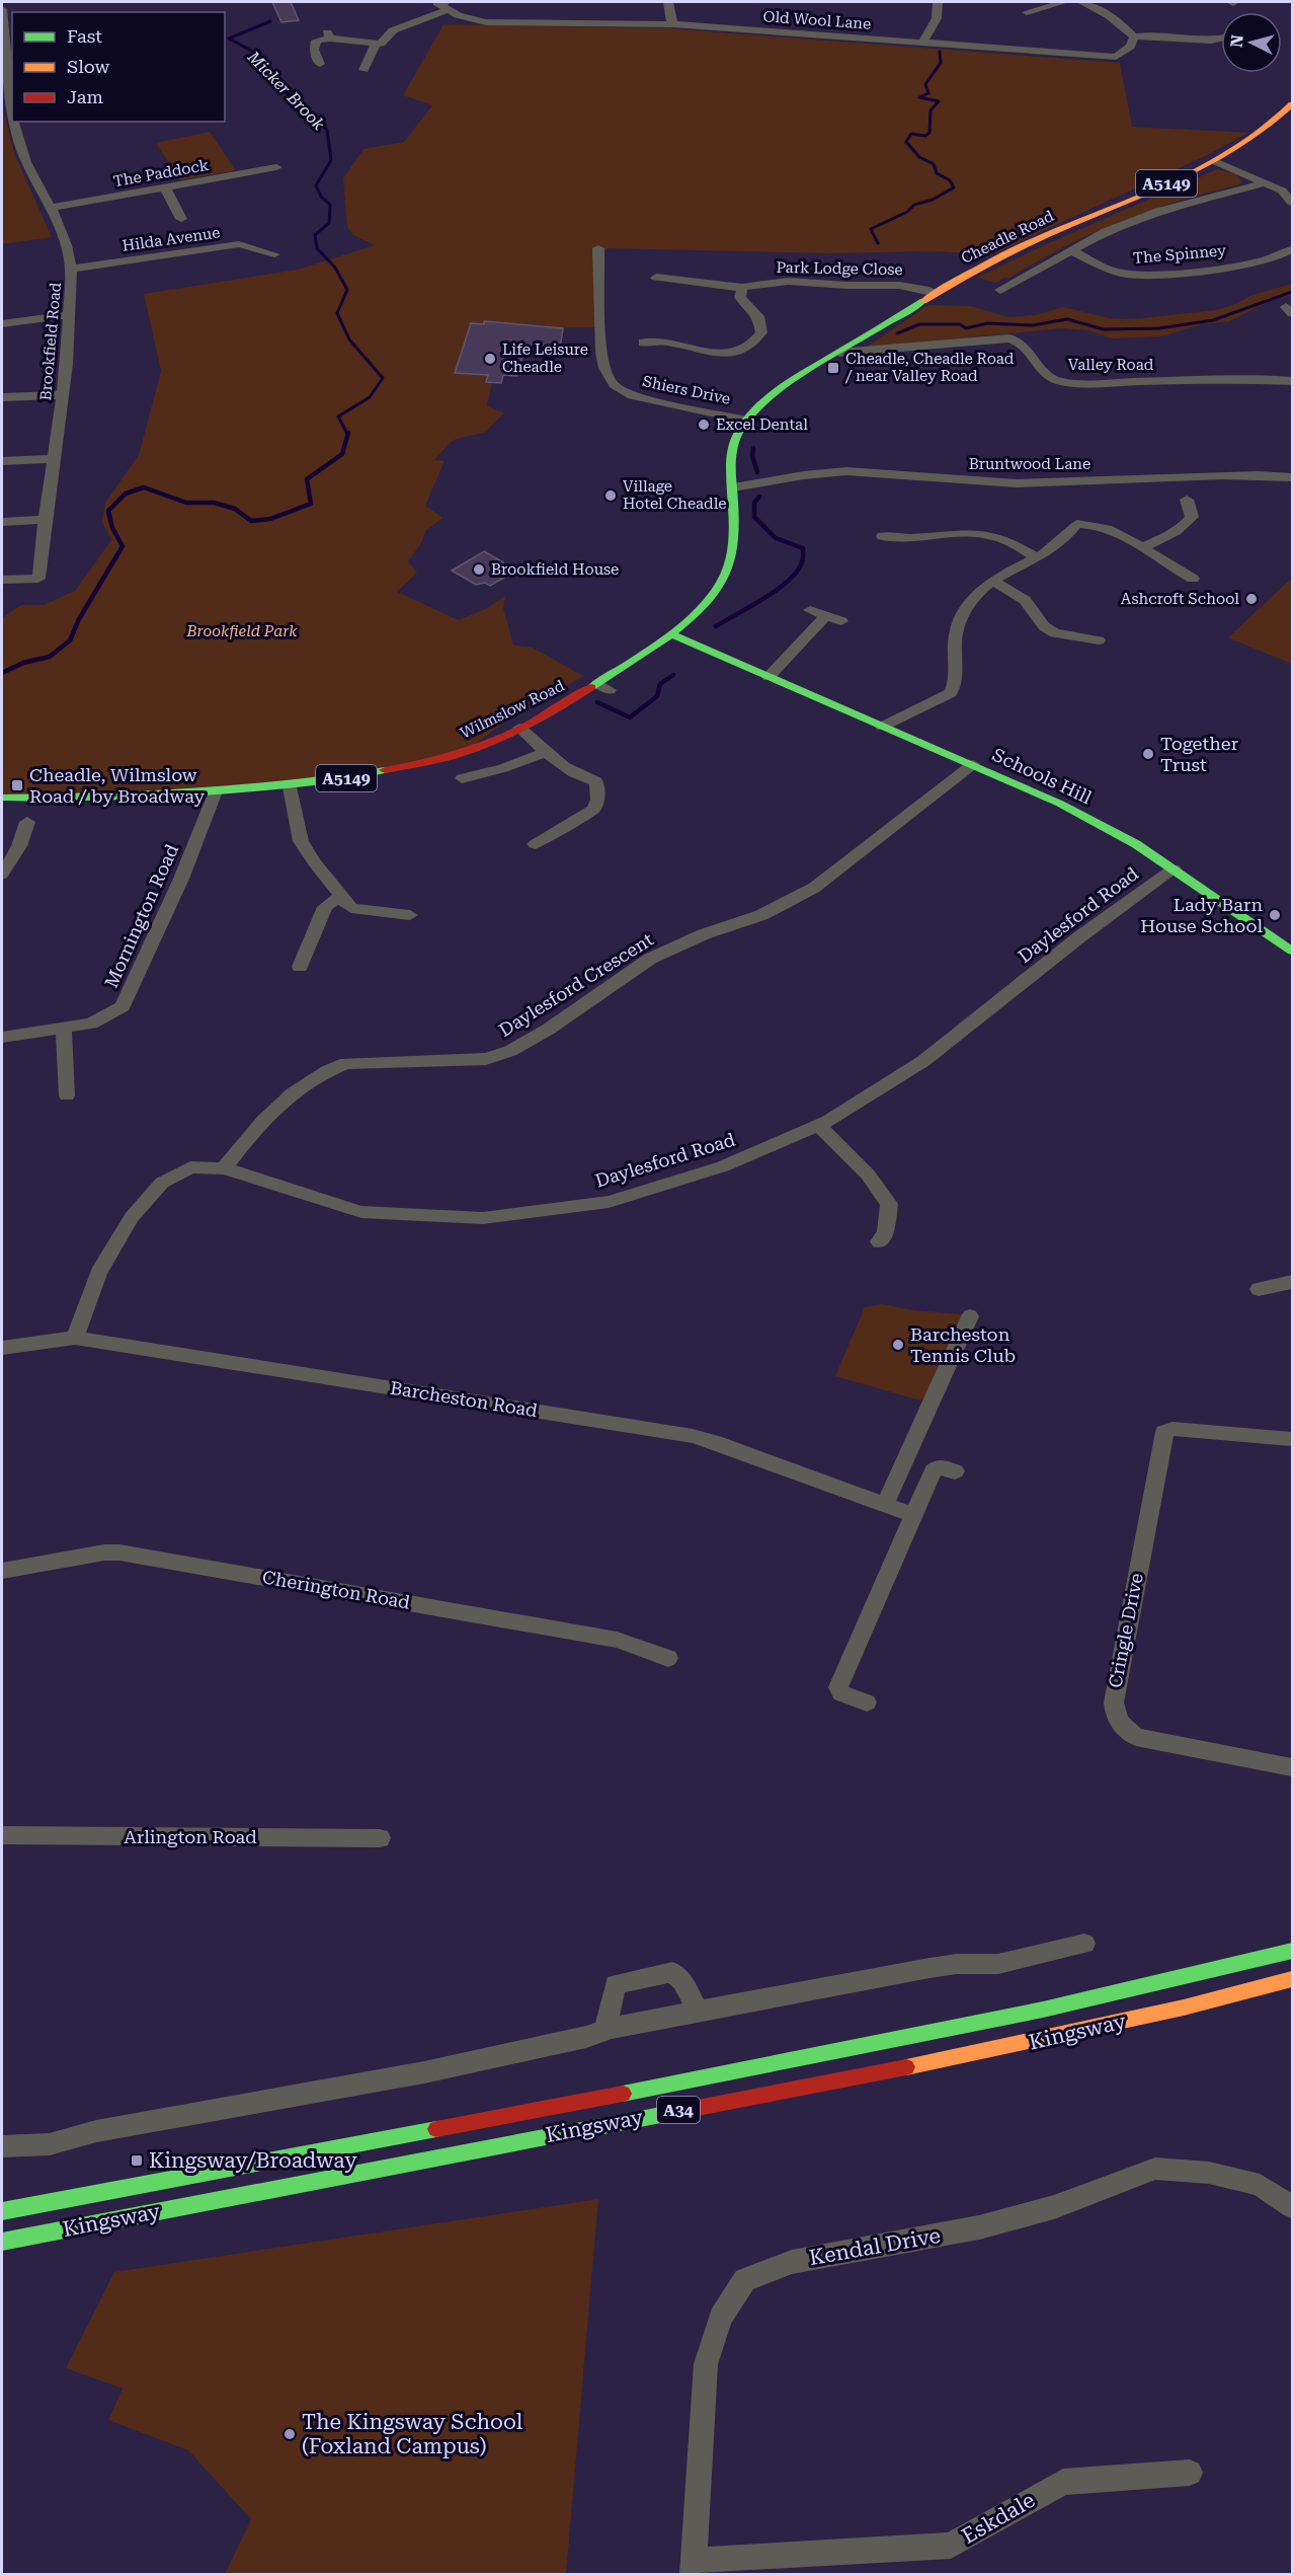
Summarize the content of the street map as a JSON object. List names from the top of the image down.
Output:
{
  "streets": {
    "main road": [
      "A5149",
      "Cheadle Road",
      "Wilmslow Road",
      "Schools Hill",
      "Kingsway",
      "A34"
    ],
    "street": [
      "Old Wool Lane",
      "The Paddock",
      "Hilda Avenue",
      "The Spinney",
      "Park Lodge Close",
      "Brookfield Road",
      "Valley Road",
      "Shiers Drive",
      "Bruntwood Lane",
      "Daylesford Road",
      "Mornington Road",
      "Daylesford Crescent",
      "Barcheston Road",
      "Cherington Road",
      "Cringle Drive",
      "Arlington Road",
      "Kendal Drive",
      "Eskdale"
    ]
  },
  "crossings": [
    ["The Paddock", "Brookfield Road"],
    ["Cheadle Road", "Park Lodge Close"],
    ["Cheadle Road", "Valley Road"],
    ["Cheadle Road", "Shiers Drive"],
    ["Cheadle Road", "Wilmslow Road"],
    ["Hilda Avenue", "Brookfield Road"],
    ["Shiers Drive", "Wilmslow Road"],
    ["Bruntwood Lane", "Wilmslow Road"],
    ["Wilmslow Road", "Schools Hill"],
    ["Wilmslow Road", "Mornington Road"],
    ["Schools Hill", "Daylesford Road"],
    ["Schools Hill", "Daylesford Crescent"],
    ["Daylesford Road", "Daylesford Crescent"],
    ["Daylesford Road", "Barcheston Road"],
    ["Kendal Drive", "Eskdale"]
  ],
  "water": ["Micker Brook"],
  "parks": ["Brookfield Park"],
  "places": {
    "other": [
      "Life Leisure Cheadle",
      "Excel Dental",
      "Village Hotel Cheadle",
      "Brookfield House",
      "Ashcroft School",
      "Together Trust",
      "Lady Barn House School",
      "Barcheston Tennis Club",
      "The Kingsway School (Foxland Campus)"
    ],
    "transit": ["Cheadle, Cheadle Road / near Valley Road", "Cheadle, Wilmslow Road / by Broadway", "Kingsway/Broadway"]
  },
  "legend": ["Fast", "Slow", "Jam"],
  "north": "left"
}
